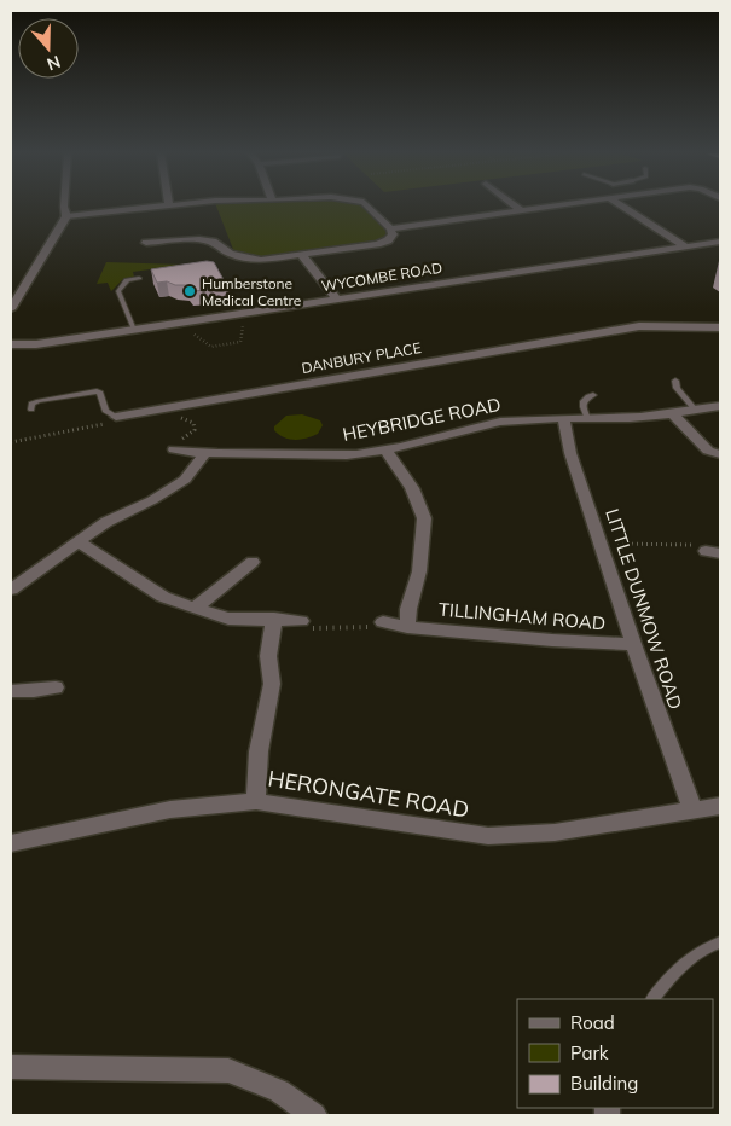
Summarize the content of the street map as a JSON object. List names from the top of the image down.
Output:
{
  "streets": {
    "street": [
      "WYCOMBE ROAD",
      "DANBURY PLACE",
      "HEYBRIDGE ROAD",
      "LITTLE DUNMOW ROAD",
      "TILLINGHAM ROAD",
      "HERONGATE ROAD"
    ]
  },
  "crossings": [
    ["HEYBRIDGE ROAD", "LITTLE DUNMOW ROAD"],
    ["HEYBRIDGE ROAD", "TILLINGHAM ROAD"],
    ["LITTLE DUNMOW ROAD", "TILLINGHAM ROAD"],
    ["LITTLE DUNMOW ROAD", "HERONGATE ROAD"]
  ],
  "places": ["Humberstone Medical Centre"],
  "legend": ["Road", "Park", "Building"],
  "north": "bottom"
}
